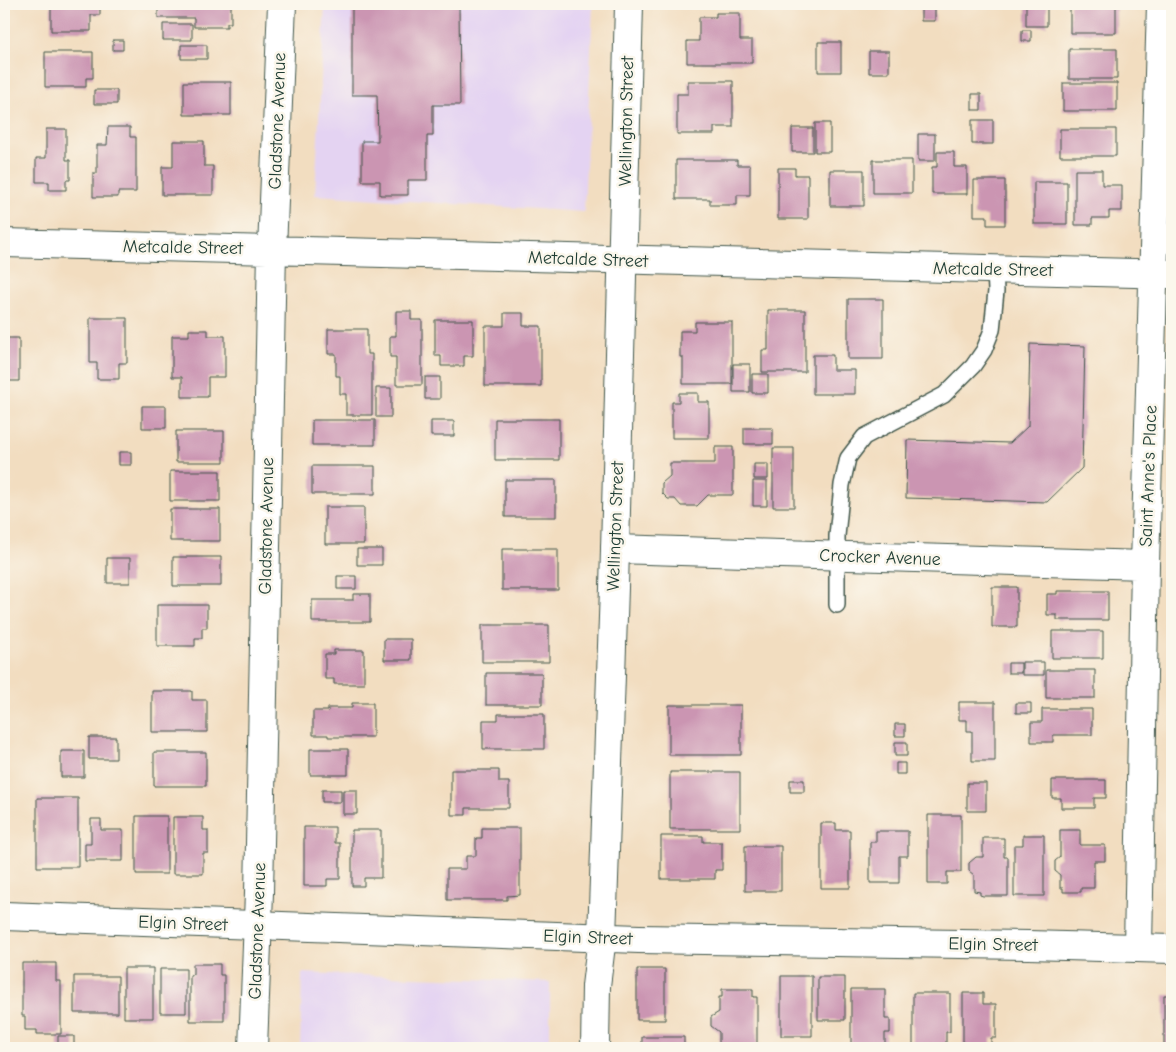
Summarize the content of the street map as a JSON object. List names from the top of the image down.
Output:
{
  "streets": {
    "street": [
      "Gladstone Avenue",
      "Wellington Street",
      "Metcalde Street",
      "Saint Anne's Place",
      "Crocker Avenue",
      "Elgin Street"
    ]
  },
  "crossings": [
    ["Gladstone Avenue", "Metcalde Street"],
    ["Gladstone Avenue", "Elgin Street"],
    ["Wellington Street", "Metcalde Street"],
    ["Wellington Street", "Crocker Avenue"],
    ["Wellington Street", "Elgin Street"],
    ["Metcalde Street", "Saint Anne's Place"],
    ["Saint Anne's Place", "Crocker Avenue"],
    ["Saint Anne's Place", "Elgin Street"]
  ]
}
